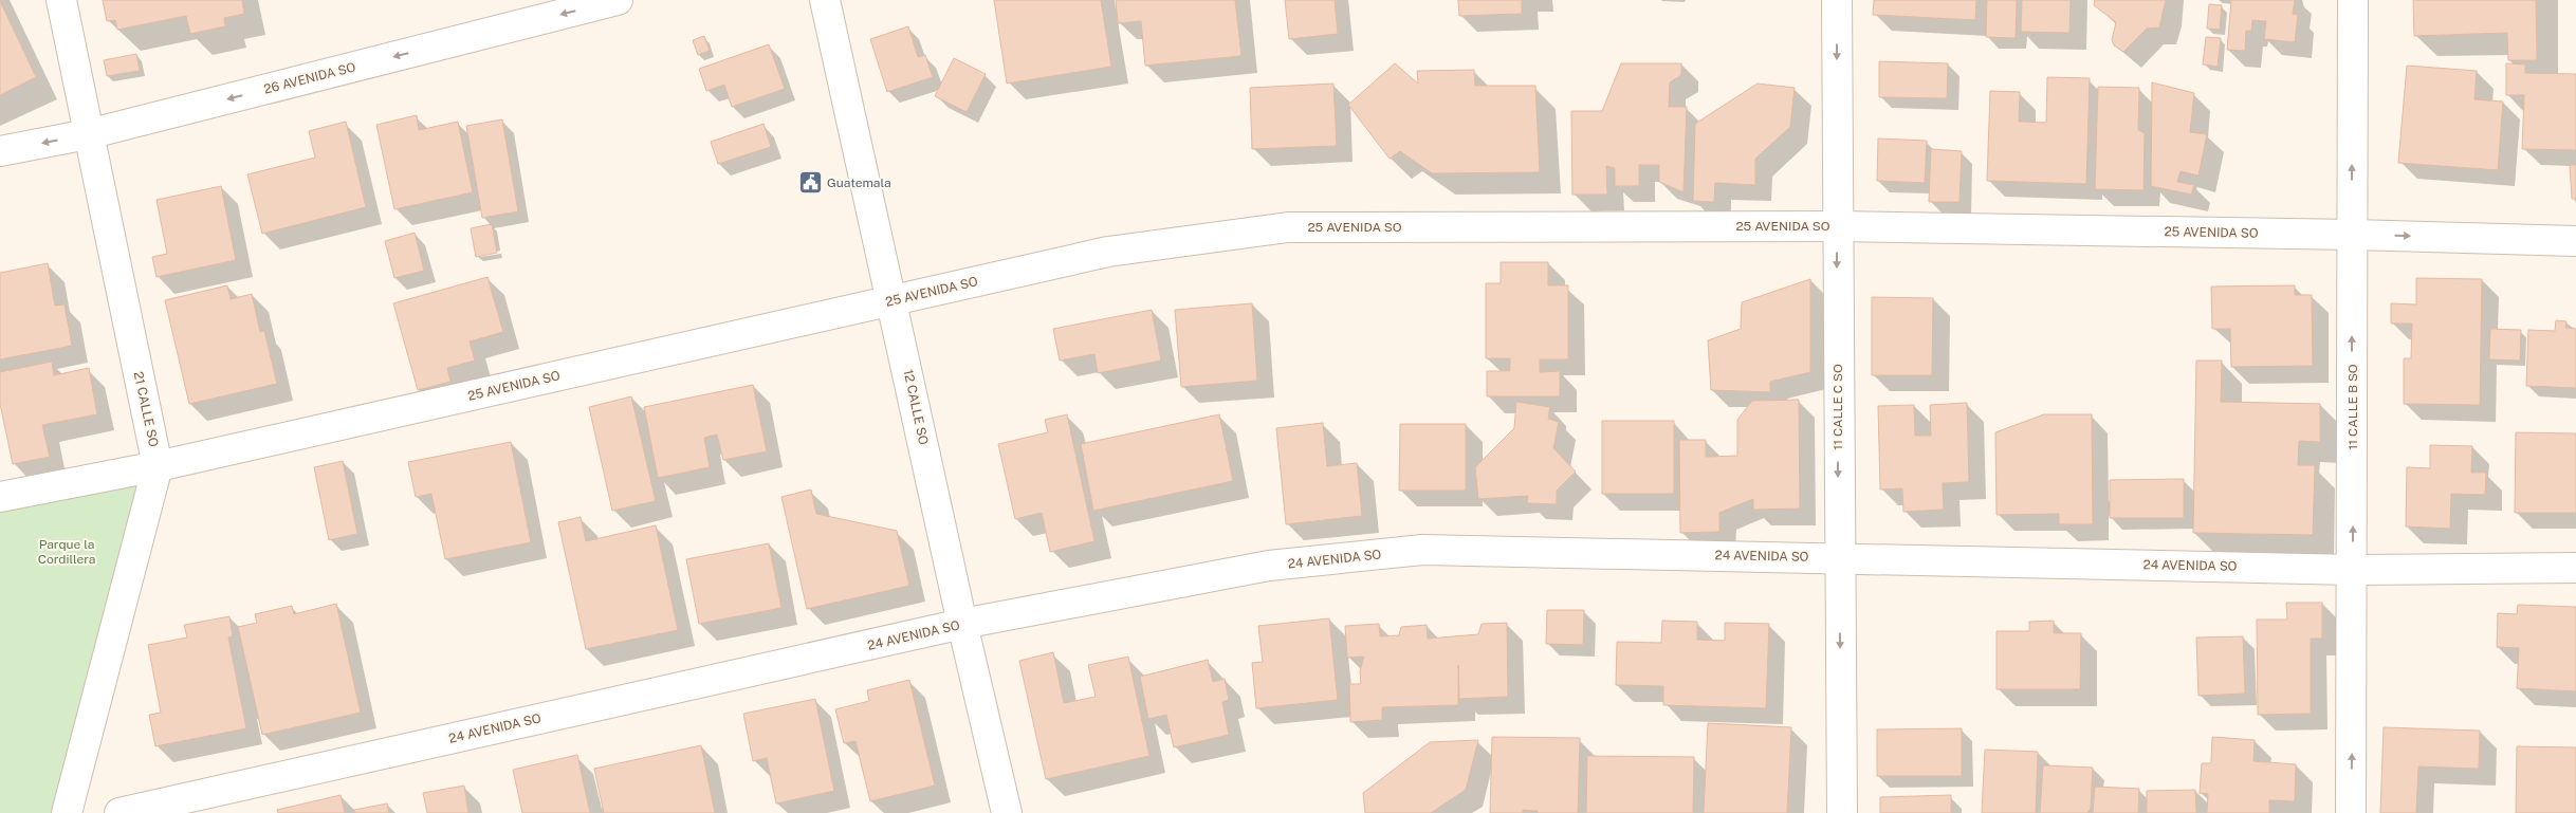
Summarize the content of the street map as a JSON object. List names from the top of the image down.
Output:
{
  "streets": {
    "street": [
      "26 AVENIDA SO",
      "25 AVENIDA SO",
      "12 CALLE SO",
      "11 CALLE C SO",
      "11 CALLE B SO",
      "21 CALLE SO",
      "24 AVENIDA SO"
    ]
  },
  "crossings": [
    ["26 AVENIDA SO", "21 CALLE SO"],
    ["25 AVENIDA SO", "12 CALLE SO"],
    ["25 AVENIDA SO", "11 CALLE C SO"],
    ["25 AVENIDA SO", "11 CALLE B SO"],
    ["25 AVENIDA SO", "21 CALLE SO"],
    ["12 CALLE SO", "24 AVENIDA SO"],
    ["11 CALLE C SO", "24 AVENIDA SO"],
    ["11 CALLE B SO", "24 AVENIDA SO"]
  ],
  "one_way": ["26 AVENIDA SO", "11 CALLE C SO", "11 CALLE B SO"],
  "parks": ["Parque la Cordillera"],
  "places": {
    "public building": ["Guatemala"]
  }
}
